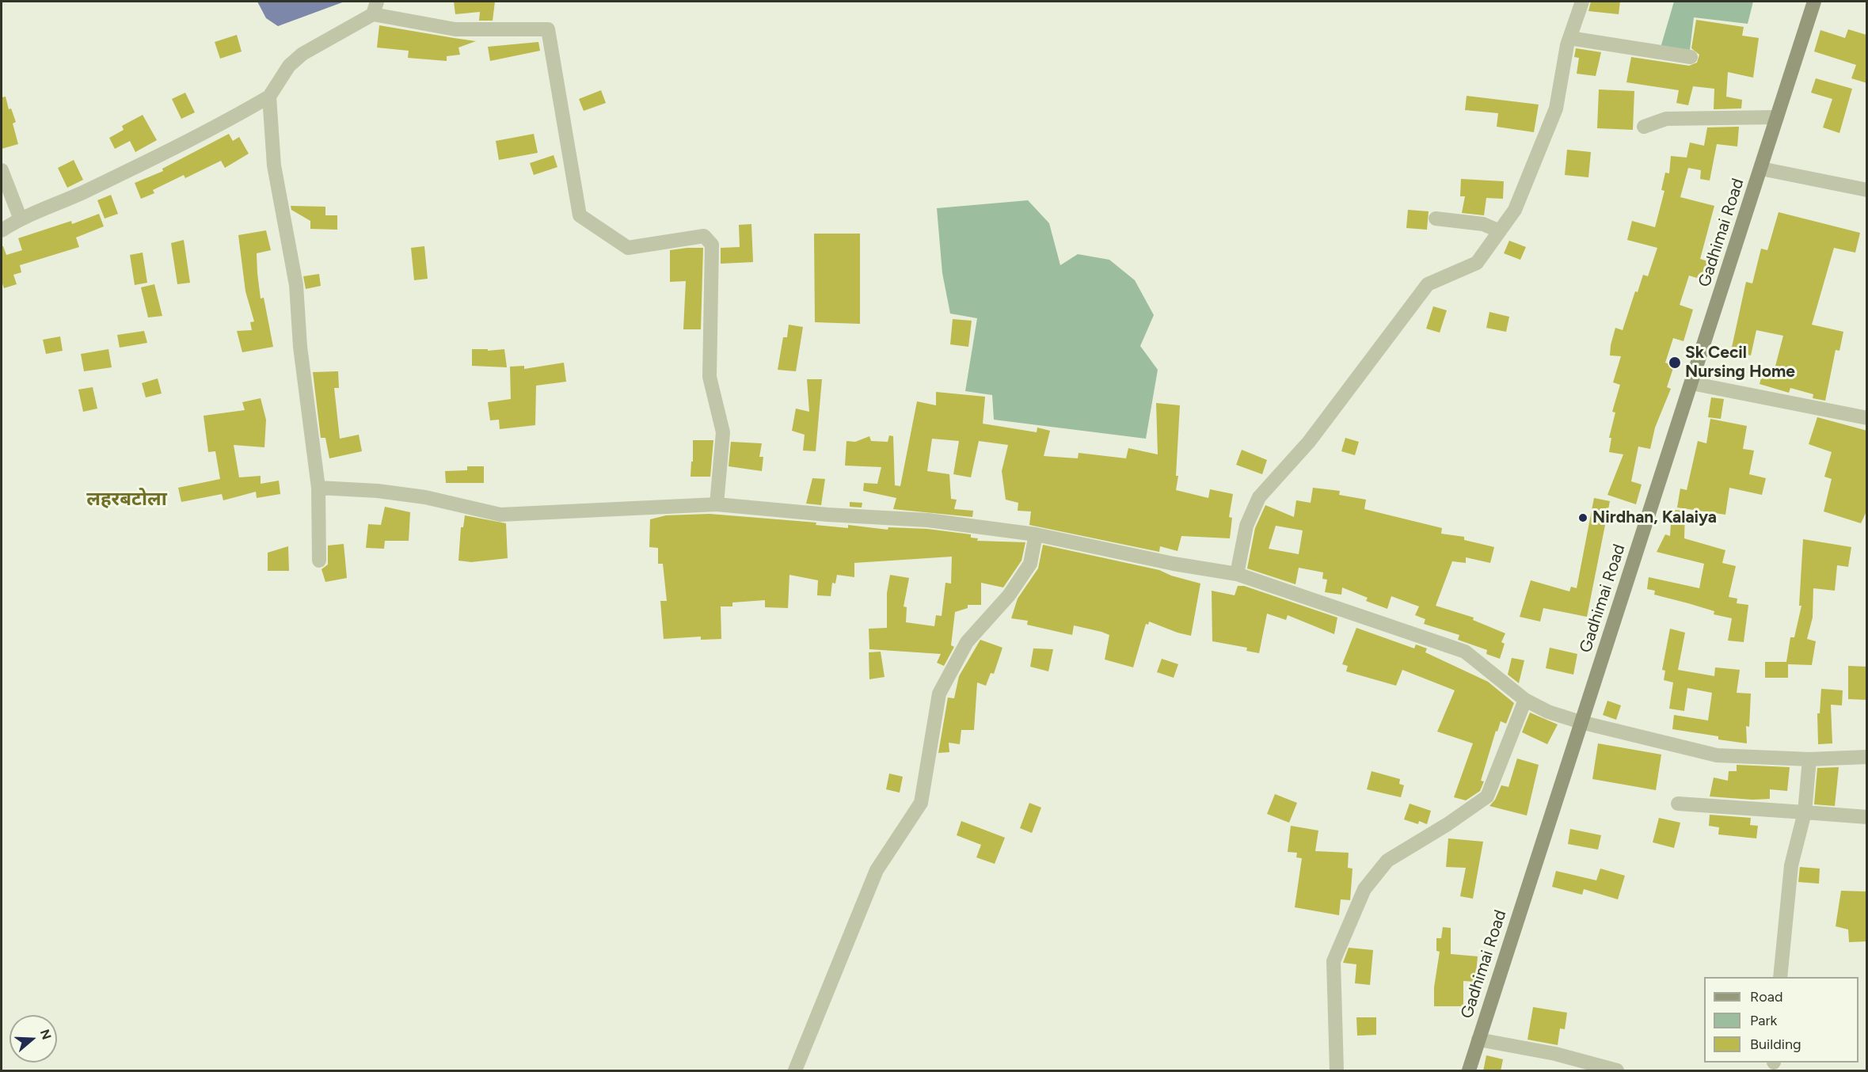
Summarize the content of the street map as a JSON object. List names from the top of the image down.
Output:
{
  "streets": {
    "street": ["Gadhimai Road"]
  },
  "districts": ["लहरबटोला"],
  "places": ["Sk Cecil Nursing Home", "Nirdhan, Kalaiya"],
  "legend": ["Road", "Park", "Building"],
  "north": "right"
}
